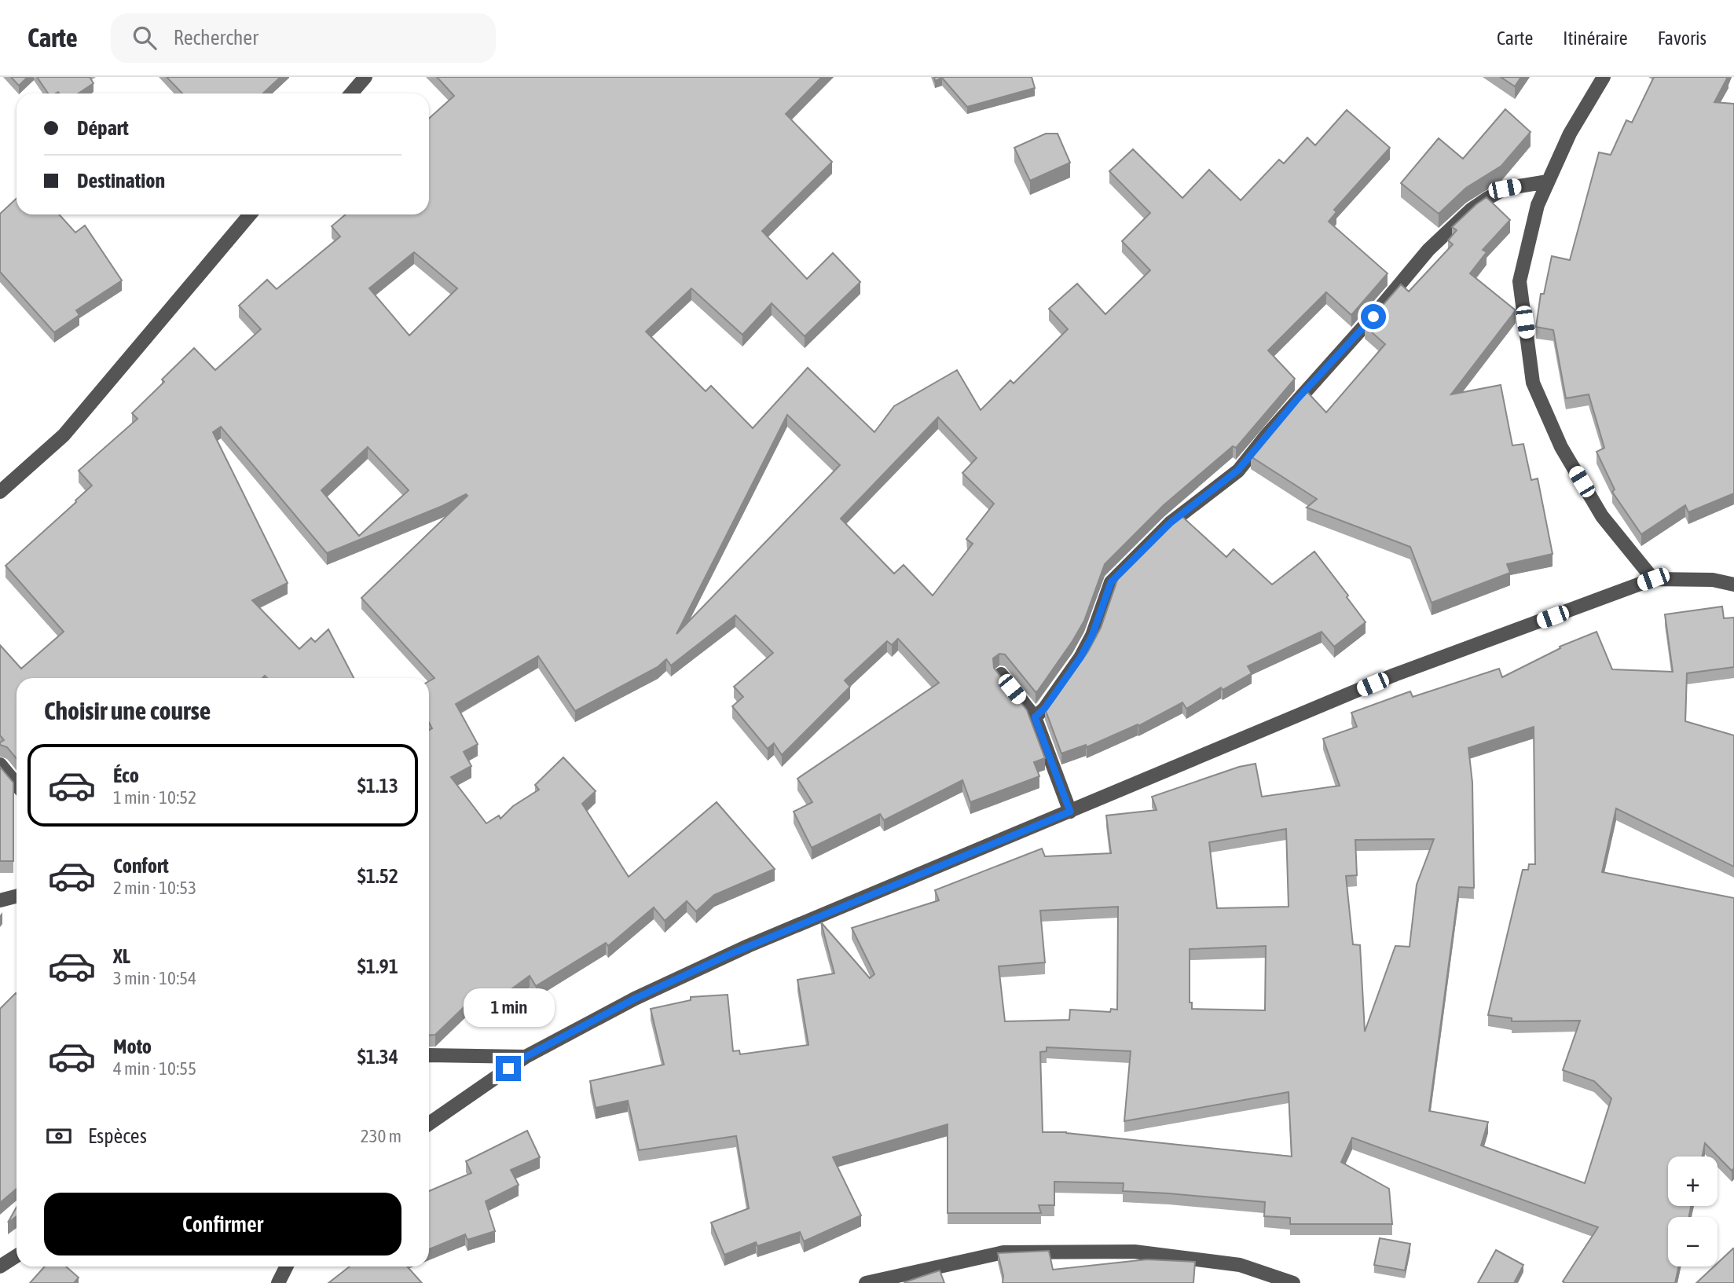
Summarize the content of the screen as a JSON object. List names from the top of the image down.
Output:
{
  "page": {
    "header": "Carte",
    "search": "Rechercher",
    "nav": ["Carte", "Itinéraire", "Favoris"],
    "banner": ["Départ", "Destination"],
    "heading": "Choisir une course",
    "list": [
      {
        "name": "Éco",
        "note": "1 min · 10:52",
        "value": "$1.13"
      },
      {
        "name": "Confort",
        "note": "2 min · 10:53",
        "value": "$1.52"
      },
      {
        "name": "XL",
        "note": "3 min · 10:54",
        "value": "$1.91"
      },
      {
        "name": "Moto",
        "note": "4 min · 10:55",
        "value": "$1.34"
      }
    ],
    "bubble": "1 min",
    "pay": ["Espèces", "230 m"],
    "map_buttons": ["+", "−"],
    "buttons": "Confirmer"
  }
}
